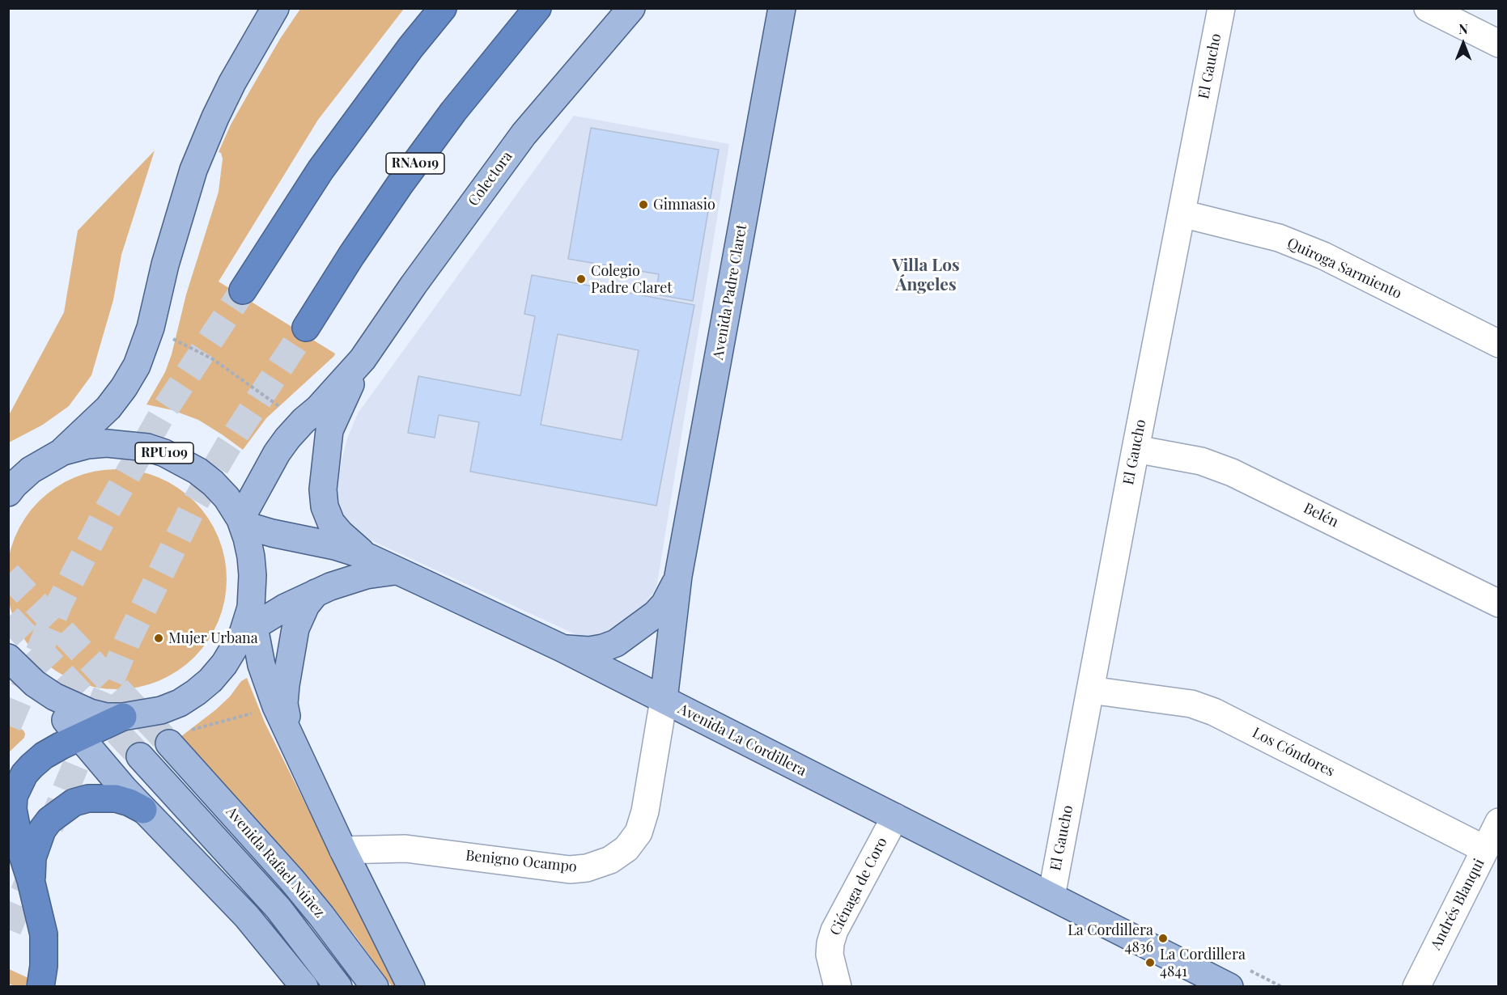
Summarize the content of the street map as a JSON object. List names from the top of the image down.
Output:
{
  "streets": {
    "highway": ["RNA019"],
    "main road": [
      "Colectora",
      "Avenida Padre Claret",
      "RPU109",
      "Avenida La Cordillera",
      "Avenida Rafael Núñez"
    ],
    "street": [
      "El Gaucho",
      "Quiroga Sarmiento",
      "Belén",
      "Los Cóndores",
      "Benigno Ocampo",
      "Ciénaga de Coro",
      "Andrés Blanqui"
    ]
  },
  "crossings": [
    ["El Gaucho", "Quiroga Sarmiento"],
    ["El Gaucho", "Belén"],
    ["El Gaucho", "Avenida La Cordillera"],
    ["El Gaucho", "Los Cóndores"],
    ["Avenida Padre Claret", "Avenida La Cordillera"],
    ["Avenida Padre Claret", "Benigno Ocampo"],
    ["RPU109", "Avenida La Cordillera"],
    ["Avenida La Cordillera", "Benigno Ocampo"],
    ["Avenida La Cordillera", "Ciénaga de Coro"],
    ["Los Cóndores", "Andrés Blanqui"]
  ],
  "districts": ["Villa Los Ángeles"],
  "places": [
    "Gimnasio",
    "Colegio Padre Claret",
    "Mujer Urbana",
    "La Cordillera 4836",
    "La Cordillera 4841"
  ],
  "north": "top"
}
